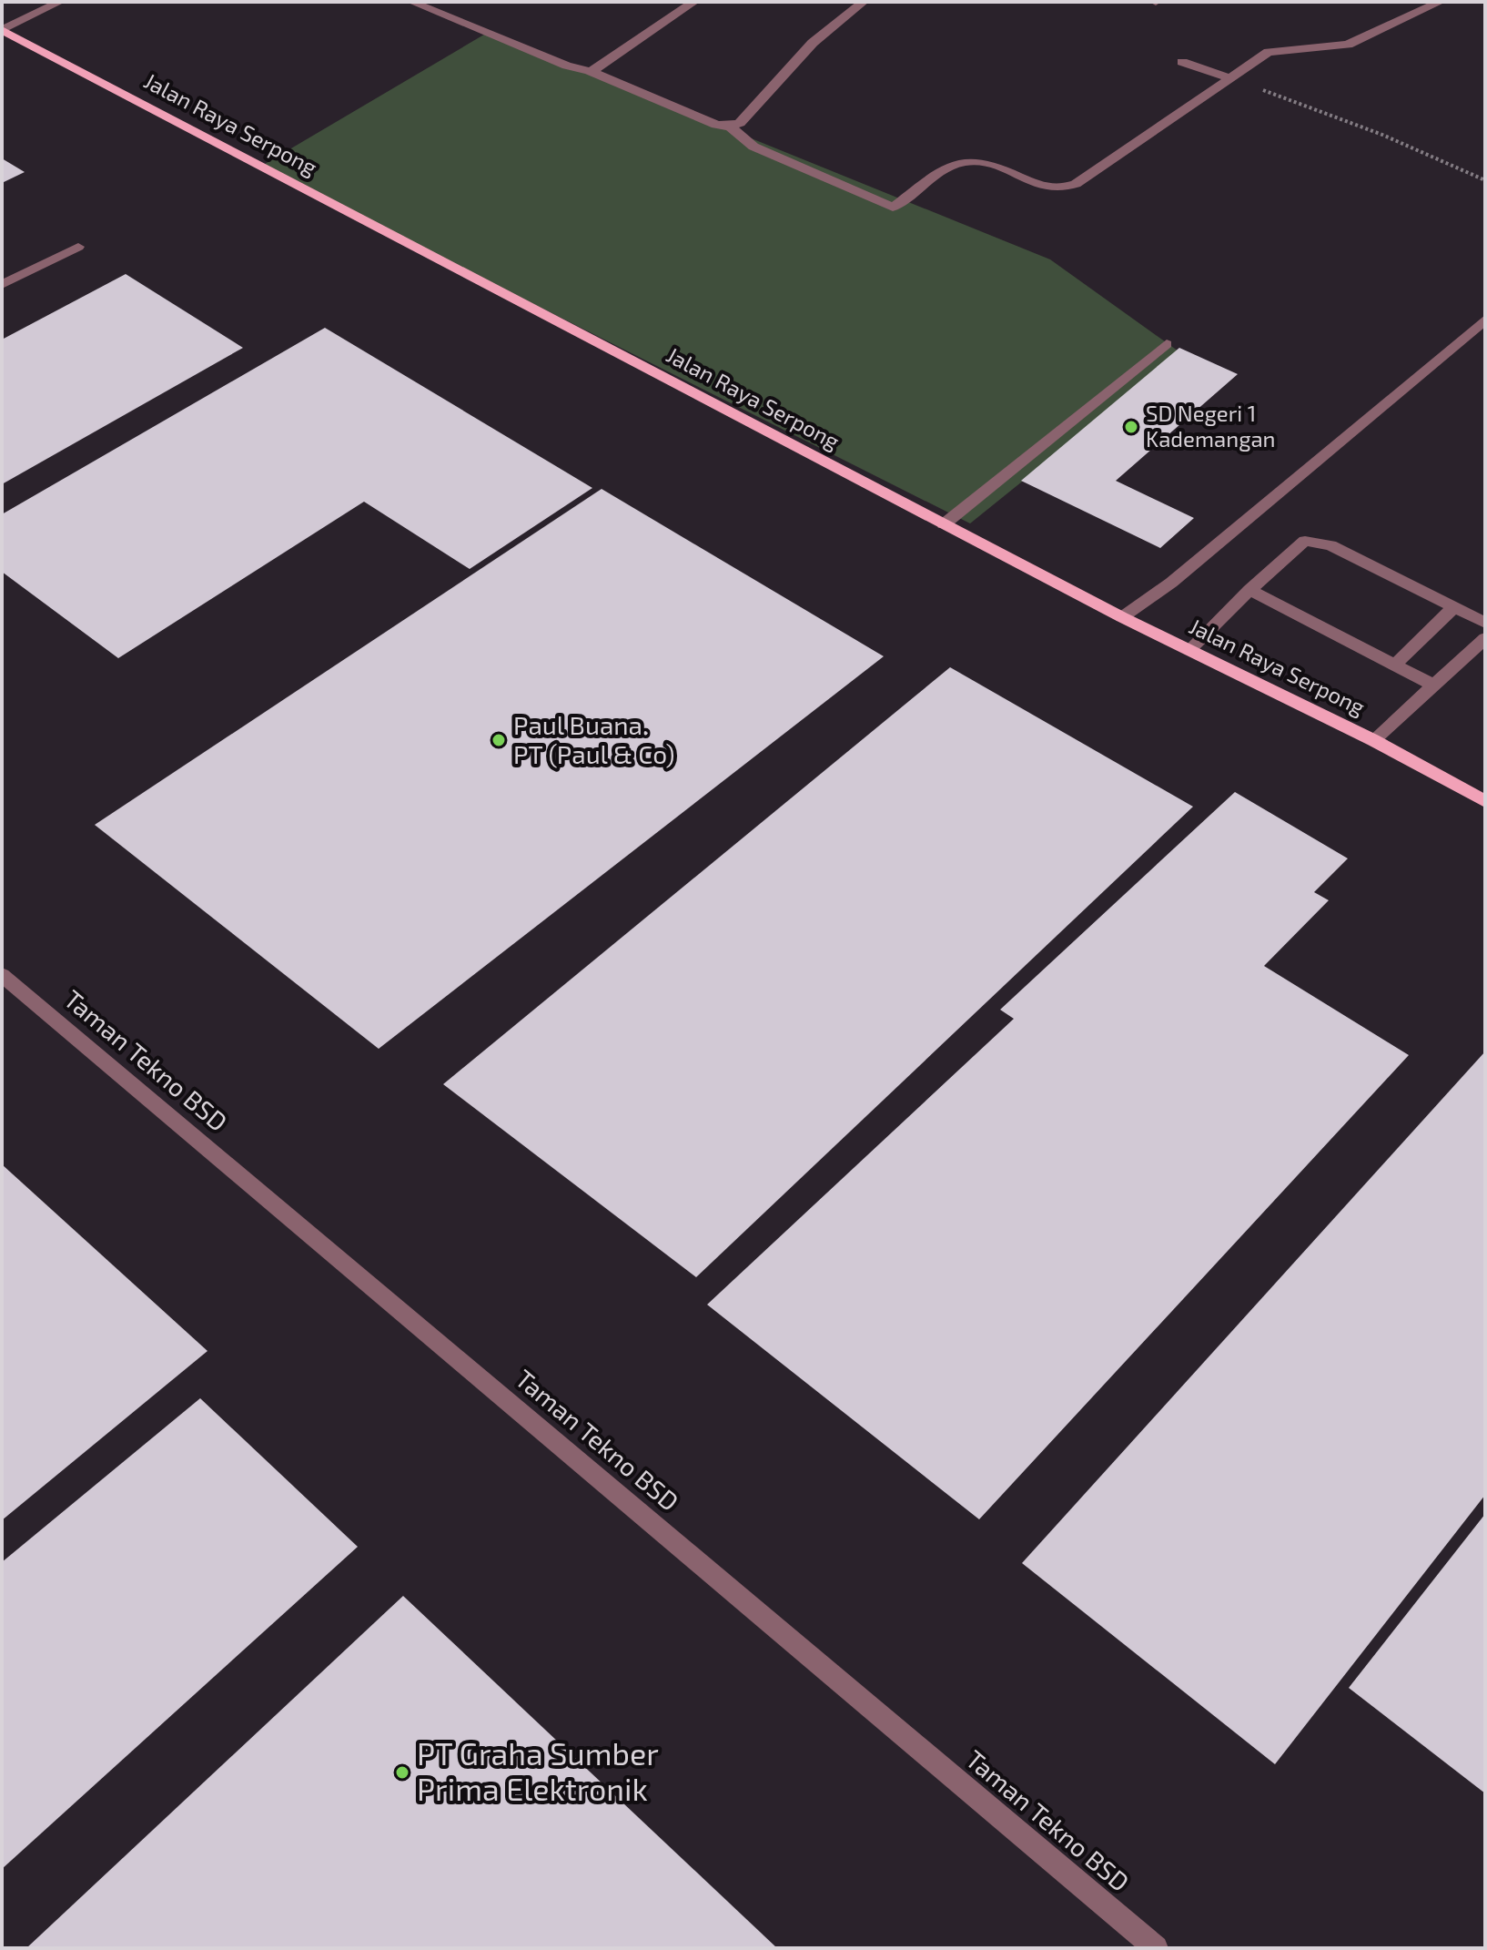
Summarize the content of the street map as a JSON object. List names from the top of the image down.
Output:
{
  "streets": {
    "main road": ["Jalan Raya Serpong"],
    "street": ["Taman Tekno BSD"]
  },
  "places": ["SD Negeri 1 Kademangan", "Paul Buana. PT (Paul & Co)", "PT Graha Sumber Prima Elektronik"]
}
